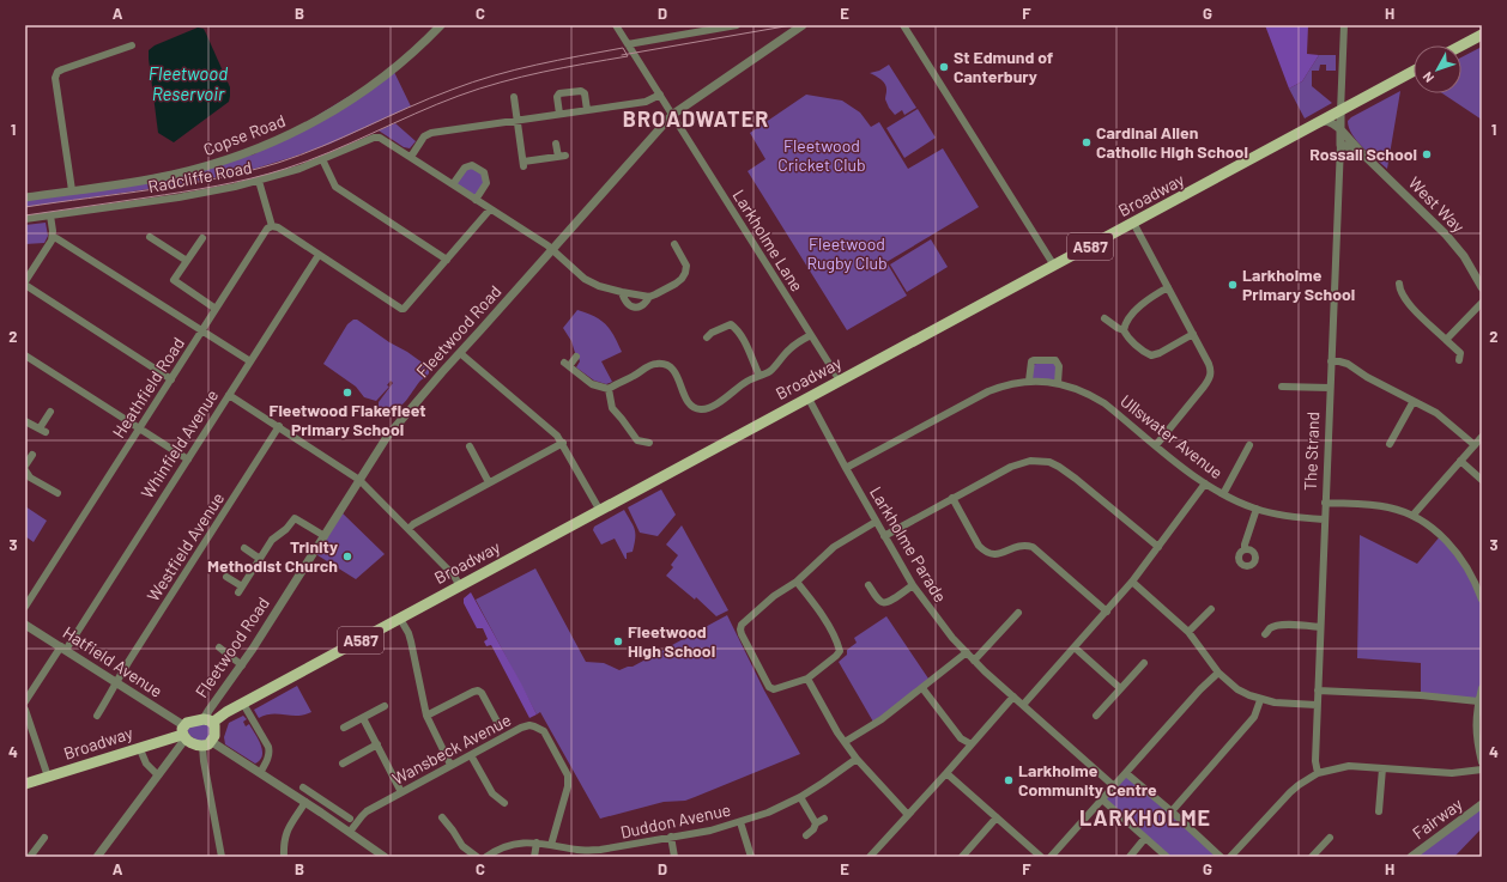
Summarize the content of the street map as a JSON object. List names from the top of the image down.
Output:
{
  "streets": {
    "main road": ["Broadway", "A587"],
    "street": [
      "Copse Road",
      "Radcliffe Road",
      "West Way",
      "Larkholme Lane",
      "Fleetwood Road",
      "Heathfield Road",
      "Ullswater Avenue",
      "Whinfield Avenue",
      "The Strand",
      "Larkholme Parade",
      "Westfield Avenue",
      "Hatfield Avenue",
      "Wansbeck Avenue",
      "Fairway",
      "Duddon Avenue"
    ]
  },
  "crossings": [
    ["Broadway", "Larkholme Lane"],
    ["Broadway", "A587"],
    ["Broadway", "Fleetwood Road"],
    ["Broadway", "The Strand"],
    ["Broadway", "Larkholme Parade"],
    ["Broadway", "Hatfield Avenue"],
    ["West Way", "The Strand"],
    ["Larkholme Lane", "Fleetwood Road"],
    ["A587", "Fleetwood Road"],
    ["A587", "Hatfield Avenue"],
    ["Fleetwood Road", "Hatfield Avenue"],
    ["Ullswater Avenue", "The Strand"],
    ["Ullswater Avenue", "Larkholme Parade"],
    ["Whinfield Avenue", "Hatfield Avenue"],
    ["Westfield Avenue", "Hatfield Avenue"],
    ["Wansbeck Avenue", "Duddon Avenue"]
  ],
  "districts": ["BROADWATER", "LARKHOLME"],
  "water": ["Fleetwood Reservoir"],
  "parks": ["Fleetwood Cricket Club", "Fleetwood Rugby Club"],
  "places": [
    "St Edmund of Canterbury",
    "Cardinal Allen Catholic High School",
    "Rossall School",
    "Larkholme Primary School",
    "Fleetwood Flakefleet Primary School",
    "Trinity Methodist Church",
    "Fleetwood High School",
    "Larkholme Community Centre"
  ],
  "north": "bottom left",
  "grid": {
    "columns": [
      "A",
      "B",
      "C",
      "D",
      "E",
      "F",
      "G",
      "H"
    ],
    "rows": [
      "1",
      "2",
      "3",
      "4"
    ]
  }
}
